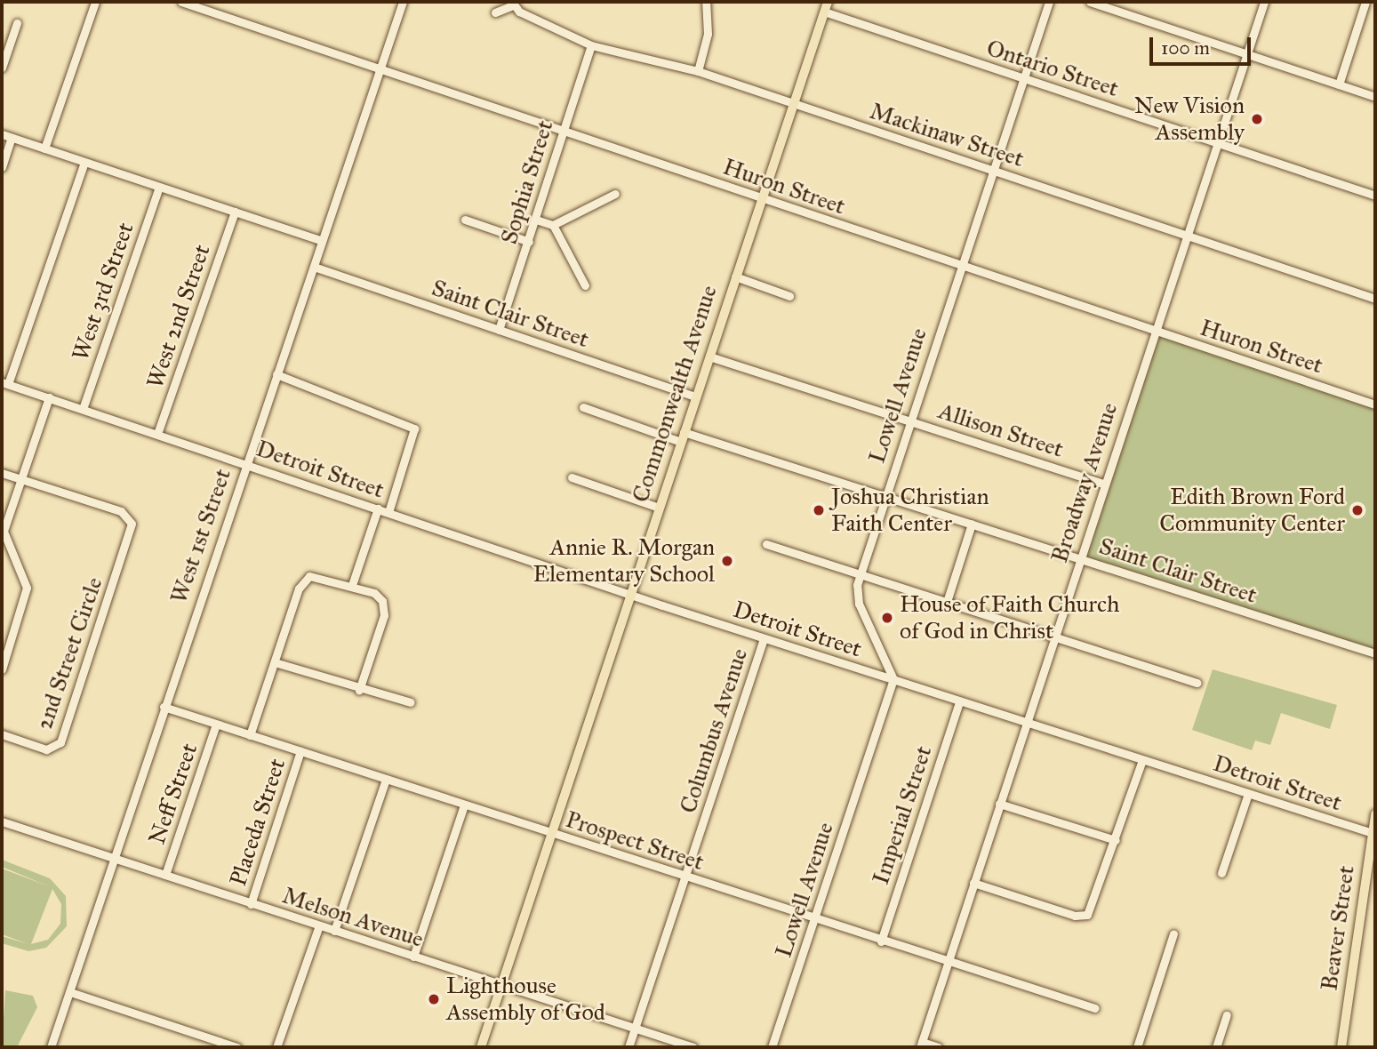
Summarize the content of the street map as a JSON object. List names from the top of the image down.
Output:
{
  "streets": {
    "main road": ["Commonwealth Avenue", "Beaver Street"],
    "street": [
      "Ontario Street",
      "Mackinaw Street",
      "Sophia Street",
      "Huron Street",
      "West 3rd Street",
      "Saint Clair Street",
      "West 2nd Street",
      "Lowell Avenue",
      "Allison Street",
      "Detroit Street",
      "Broadway Avenue",
      "West 1st Street",
      "2nd Street Circle",
      "Columbus Avenue",
      "Neff Street",
      "Imperial Street",
      "Placeda Street",
      "Prospect Street",
      "Melson Avenue"
    ]
  },
  "crossings": [
    ["Ontario Street", "Commonwealth Avenue"],
    ["Ontario Street", "Lowell Avenue"],
    ["Ontario Street", "Broadway Avenue"],
    ["Mackinaw Street", "Sophia Street"],
    ["Mackinaw Street", "Commonwealth Avenue"],
    ["Mackinaw Street", "Lowell Avenue"],
    ["Mackinaw Street", "Broadway Avenue"],
    ["Sophia Street", "Huron Street"],
    ["Sophia Street", "Saint Clair Street"],
    ["Huron Street", "Commonwealth Avenue"],
    ["Huron Street", "Lowell Avenue"],
    ["Huron Street", "Broadway Avenue"],
    ["Huron Street", "West 1st Street"],
    ["West 3rd Street", "Detroit Street"],
    ["Saint Clair Street", "Commonwealth Avenue"],
    ["Saint Clair Street", "Lowell Avenue"],
    ["Saint Clair Street", "Broadway Avenue"],
    ["Saint Clair Street", "West 1st Street"],
    ["West 2nd Street", "Detroit Street"],
    ["Commonwealth Avenue", "Allison Street"],
    ["Commonwealth Avenue", "Detroit Street"],
    ["Commonwealth Avenue", "Prospect Street"],
    ["Commonwealth Avenue", "Melson Avenue"],
    ["Lowell Avenue", "Allison Street"],
    ["Lowell Avenue", "Detroit Street"],
    ["Lowell Avenue", "Prospect Street"],
    ["Allison Street", "Broadway Avenue"],
    ["Detroit Street", "Broadway Avenue"],
    ["Detroit Street", "West 1st Street"],
    ["Detroit Street", "Columbus Avenue"],
    ["Detroit Street", "Imperial Street"],
    ["Detroit Street", "Beaver Street"],
    ["Broadway Avenue", "Prospect Street"],
    ["West 1st Street", "Prospect Street"],
    ["West 1st Street", "Melson Avenue"],
    ["Columbus Avenue", "Prospect Street"],
    ["Columbus Avenue", "Melson Avenue"],
    ["Neff Street", "Prospect Street"],
    ["Neff Street", "Melson Avenue"],
    ["Imperial Street", "Prospect Street"],
    ["Placeda Street", "Prospect Street"],
    ["Placeda Street", "Melson Avenue"]
  ],
  "places": [
    "New Vision Assembly",
    "Joshua Christian Faith Center",
    "Edith Brown Ford Community Center",
    "Annie R. Morgan Elementary School",
    "House of Faith Church of God in Christ",
    "Lighthouse Assembly of God"
  ],
  "scale_bar": "100 m"
}
